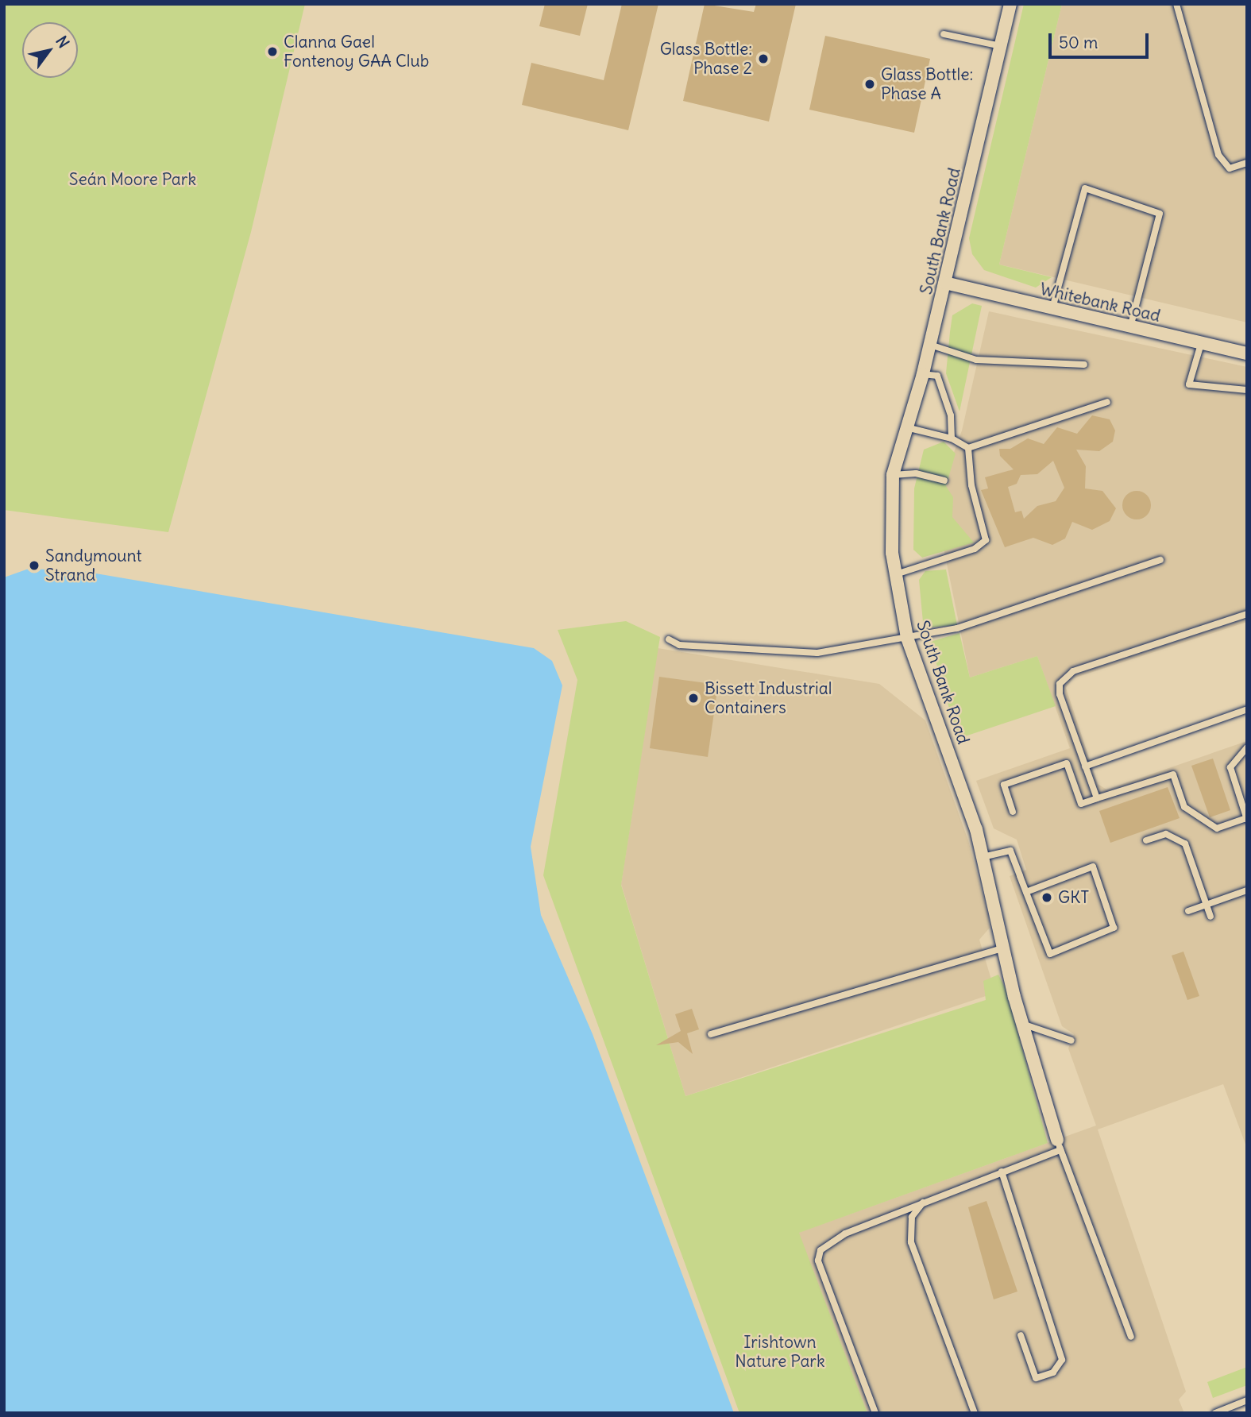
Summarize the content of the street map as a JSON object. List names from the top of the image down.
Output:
{
  "streets": {
    "street": ["South Bank Road", "Whitebank Road"]
  },
  "crossings": [
    ["South Bank Road", "Whitebank Road"]
  ],
  "parks": ["Seán Moore Park", "Irishtown Nature Park"],
  "places": [
    "Clanna Gael Fontenoy GAA Club",
    "Glass Bottle: Phase 2",
    "Glass Bottle: Phase A",
    "Sandymount Strand",
    "Bissett Industrial Containers",
    "GKT"
  ],
  "scale_bar": "50 m",
  "north": "top right"
}
